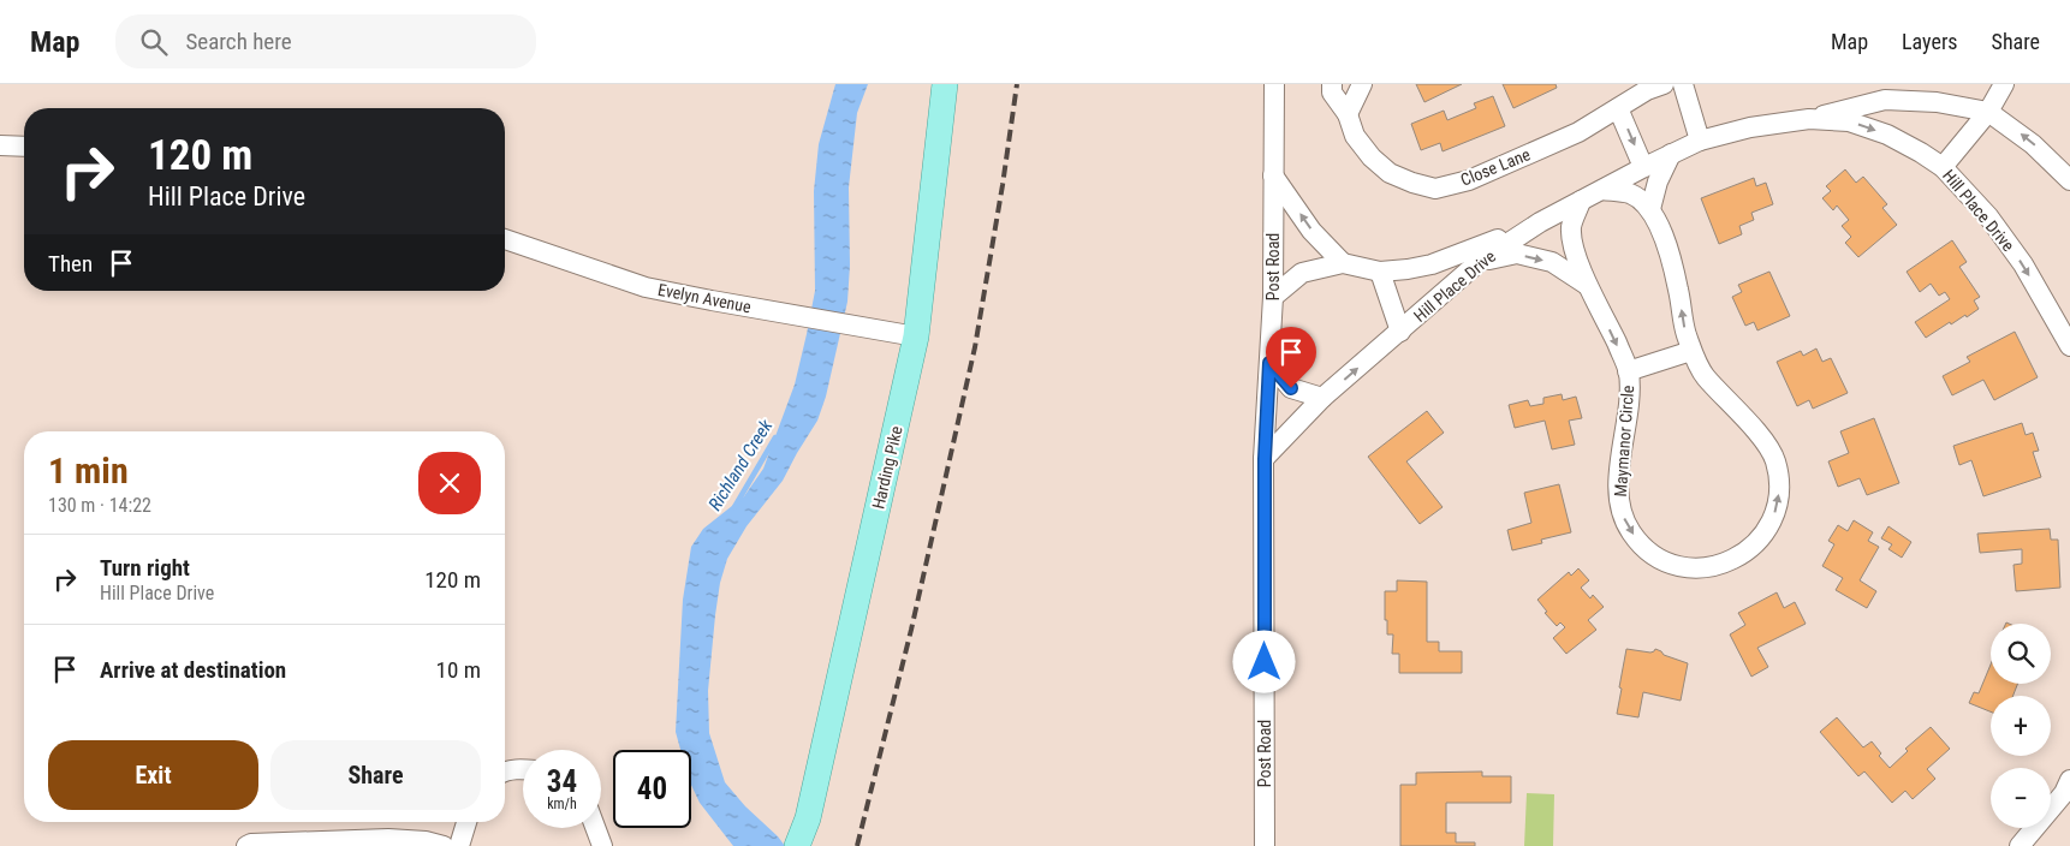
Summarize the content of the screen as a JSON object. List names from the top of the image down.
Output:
{
  "streets": {
    "main road": ["Harding Pike"],
    "street": [
      "Close Lane",
      "Hill Place Drive",
      "Post Road",
      "Evelyn Avenue",
      "Maymanor Circle"
    ]
  },
  "crossings": [
    ["Hill Place Drive", "Post Road"],
    ["Hill Place Drive", "Maymanor Circle"],
    ["Evelyn Avenue", "Harding Pike"]
  ],
  "water": ["Richland Creek"],
  "page": {
    "header": "Map",
    "search": "Search here",
    "nav": ["Map", "Layers", "Share"],
    "turn": ["120 m", "Hill Place Drive"],
    "then": "Then",
    "heading": ["1 min", "130 m · 14:22"],
    "list": [
      {
        "name": "Turn right",
        "note": "Hill Place Drive",
        "value": "120 m"
      },
      {
        "name": "Arrive at destination",
        "value": "10 m"
      }
    ],
    "map_buttons": ["+", "−"],
    "buttons": ["Exit", "Share"],
    "speed": "34 km/h",
    "limit": "40"
  }
}
